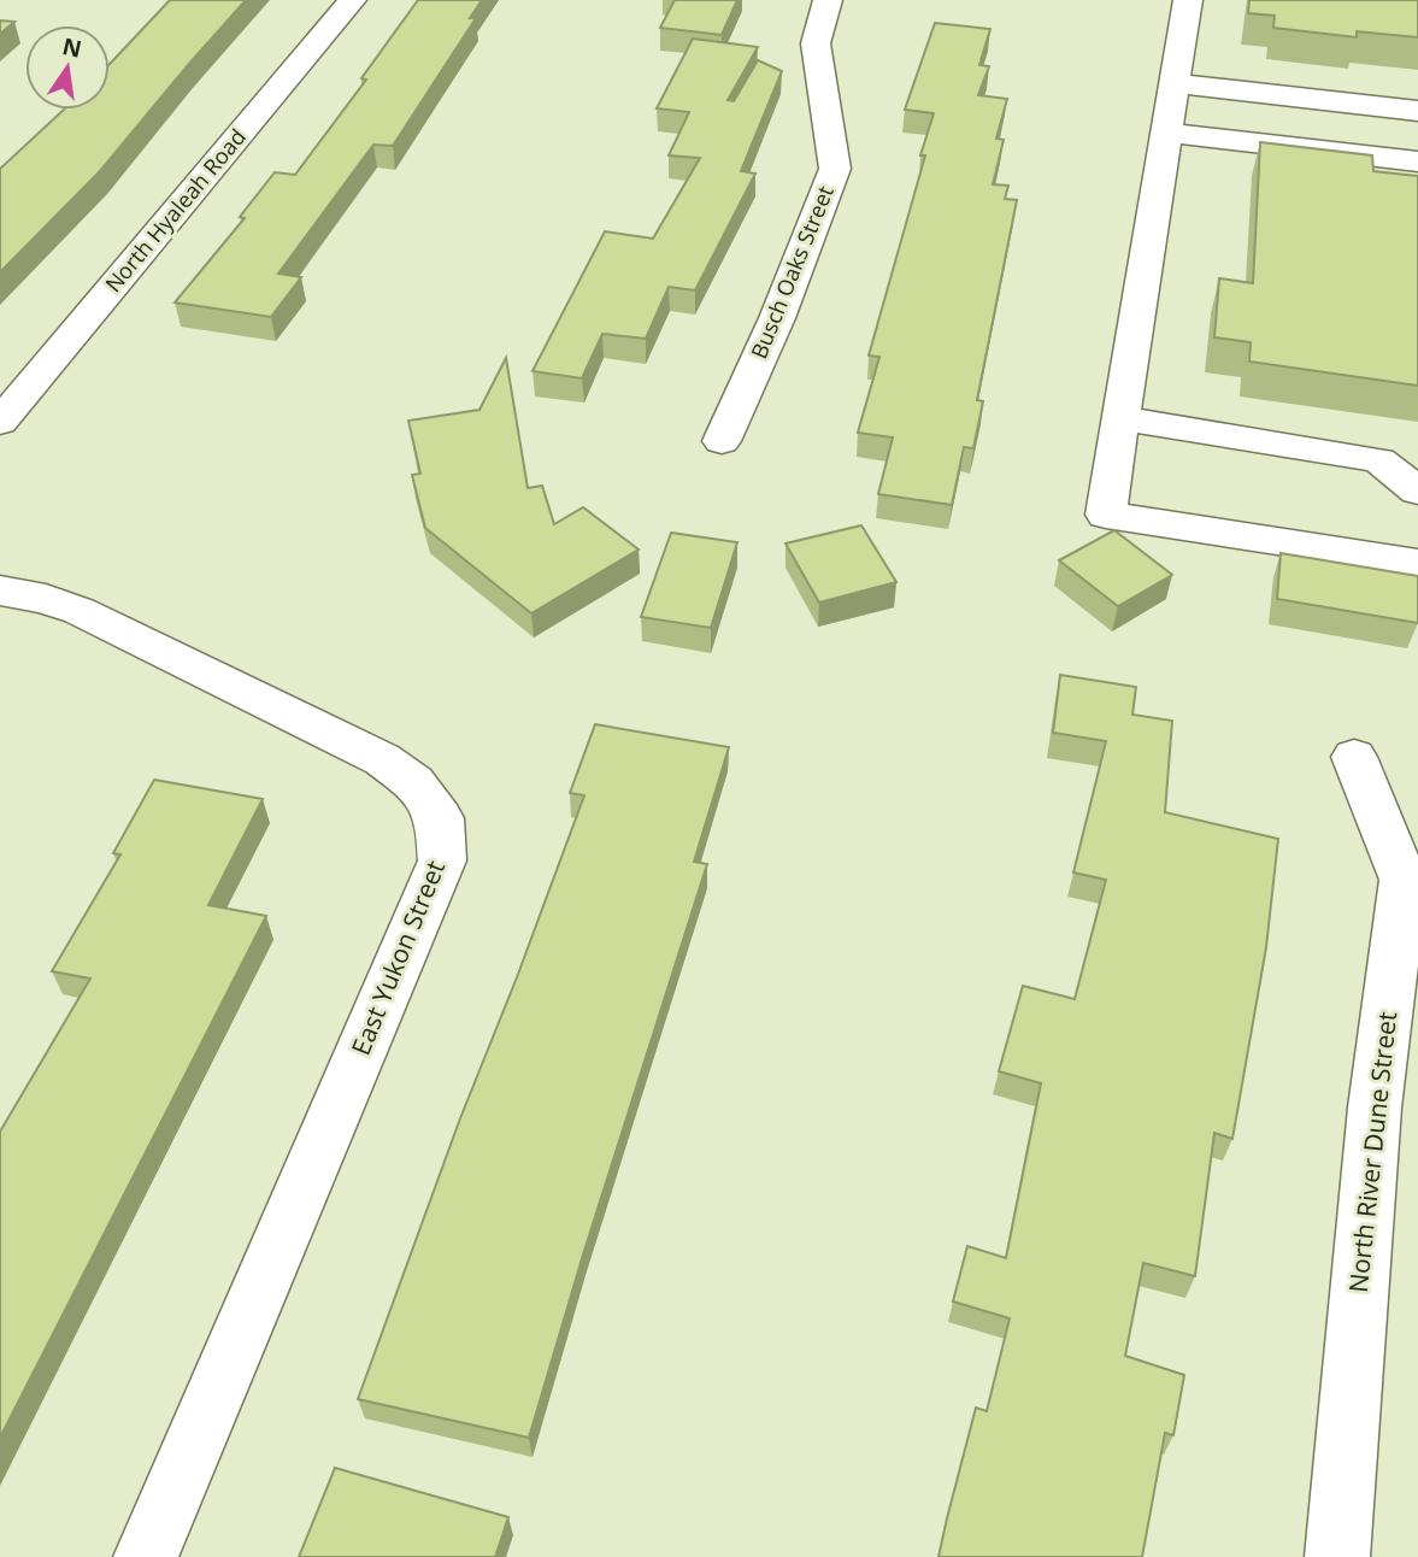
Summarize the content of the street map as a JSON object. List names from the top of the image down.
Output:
{
  "streets": {
    "street": [
      "North Hyaleah Road",
      "Busch Oaks Street",
      "East Yukon Street",
      "North River Dune Street"
    ]
  },
  "north": "top"
}
